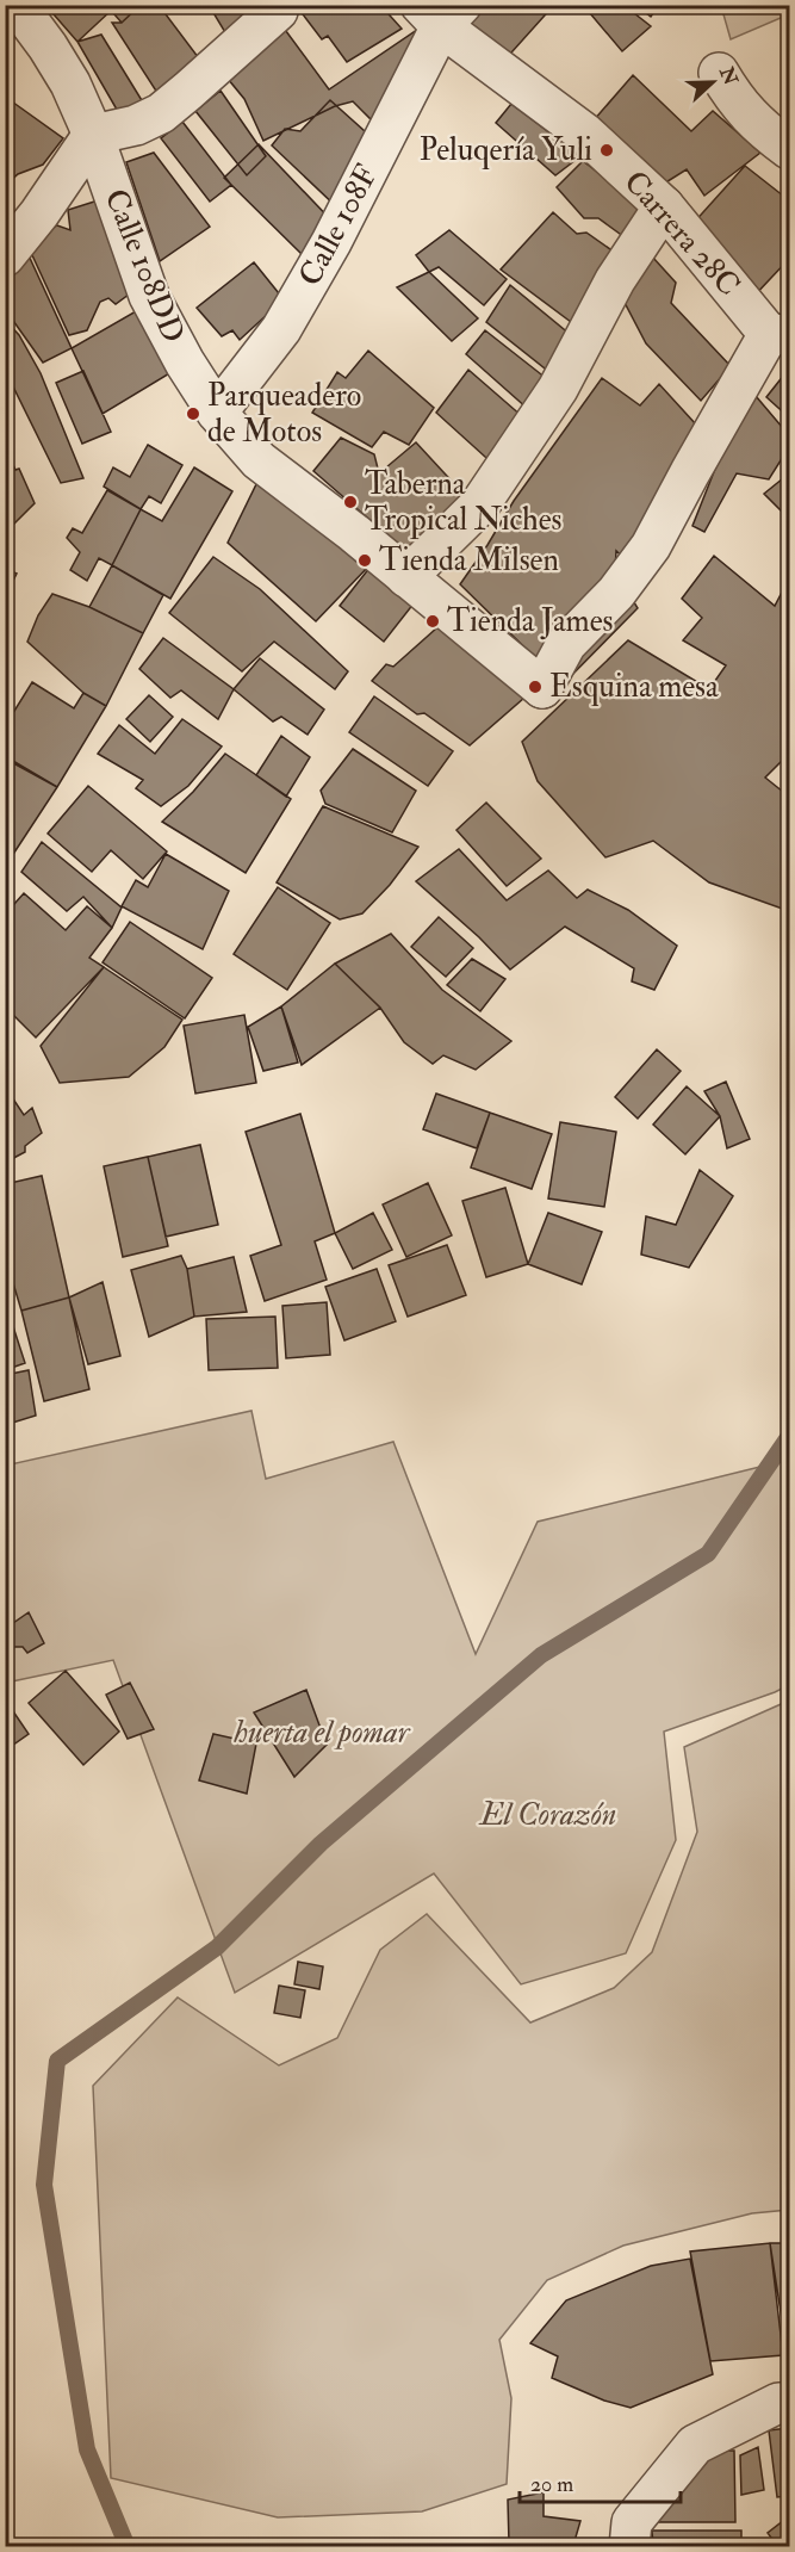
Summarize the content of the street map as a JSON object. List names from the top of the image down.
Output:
{
  "streets": {
    "street": ["Calle 108F", "Carrera 28C", "Calle 108DD"]
  },
  "crossings": [
    ["Calle 108F", "Carrera 28C"],
    ["Calle 108F", "Calle 108DD"],
    ["Carrera 28C", "Calle 108DD"]
  ],
  "parks": ["huerta el pomar", "El Corazón"],
  "places": [
    "Peluqería Yuli",
    "Parqueadero de Motos",
    "Taberna Tropical Niches",
    "Tienda Milsen",
    "Tienda James",
    "Esquina mesa"
  ],
  "scale_bar": "20 m",
  "north": "right"
}
